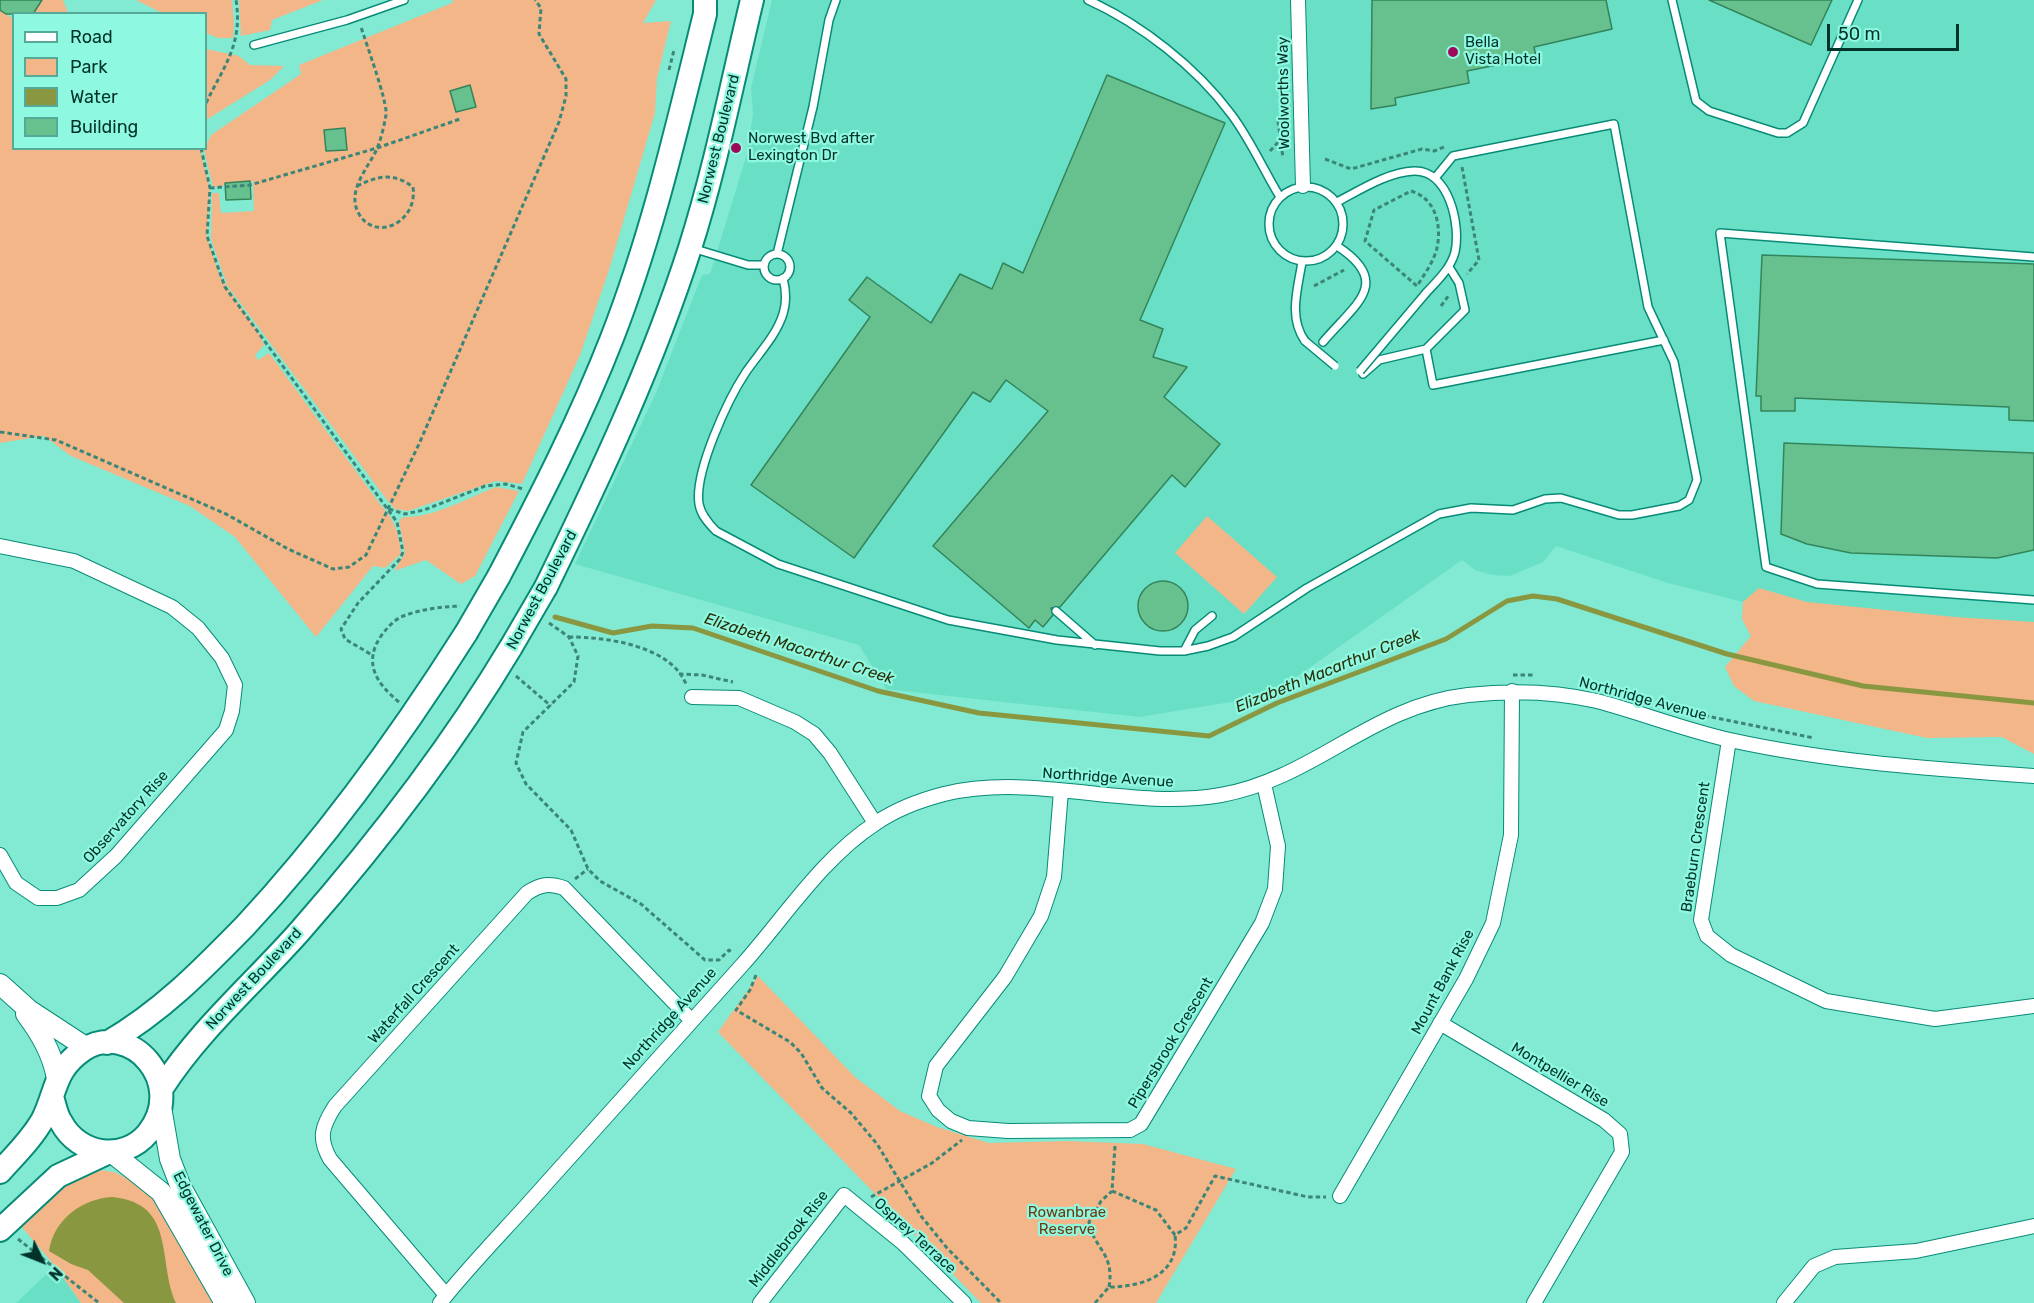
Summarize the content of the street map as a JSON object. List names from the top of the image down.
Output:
{
  "streets": {
    "main road": ["Norwest Boulevard"],
    "street": [
      "Woolworths Way",
      "Northridge Avenue",
      "Observatory Rise",
      "Braeburn Crescent",
      "Mount Bank Rise",
      "Waterfall Crescent",
      "Pipersbrook Crescent",
      "Montpellier Rise",
      "Edgewater Drive",
      "Osprey Terrace",
      "Middlebrook Rise"
    ]
  },
  "crossings": [
    ["Norwest Boulevard", "Edgewater Drive"],
    ["Northridge Avenue", "Braeburn Crescent"],
    ["Northridge Avenue", "Mount Bank Rise"],
    ["Northridge Avenue", "Waterfall Crescent"],
    ["Northridge Avenue", "Pipersbrook Crescent"],
    ["Mount Bank Rise", "Montpellier Rise"],
    ["Osprey Terrace", "Middlebrook Rise"]
  ],
  "water": ["Elizabeth Macarthur Creek"],
  "parks": ["Rowanbrae Reserve"],
  "places": ["Bella Vista Hotel", "Norwest Bvd after Lexington Dr"],
  "legend": [
    "Road",
    "Park",
    "Water",
    "Building"
  ],
  "scale_bar": "50 m",
  "north": "bottom right"
}
